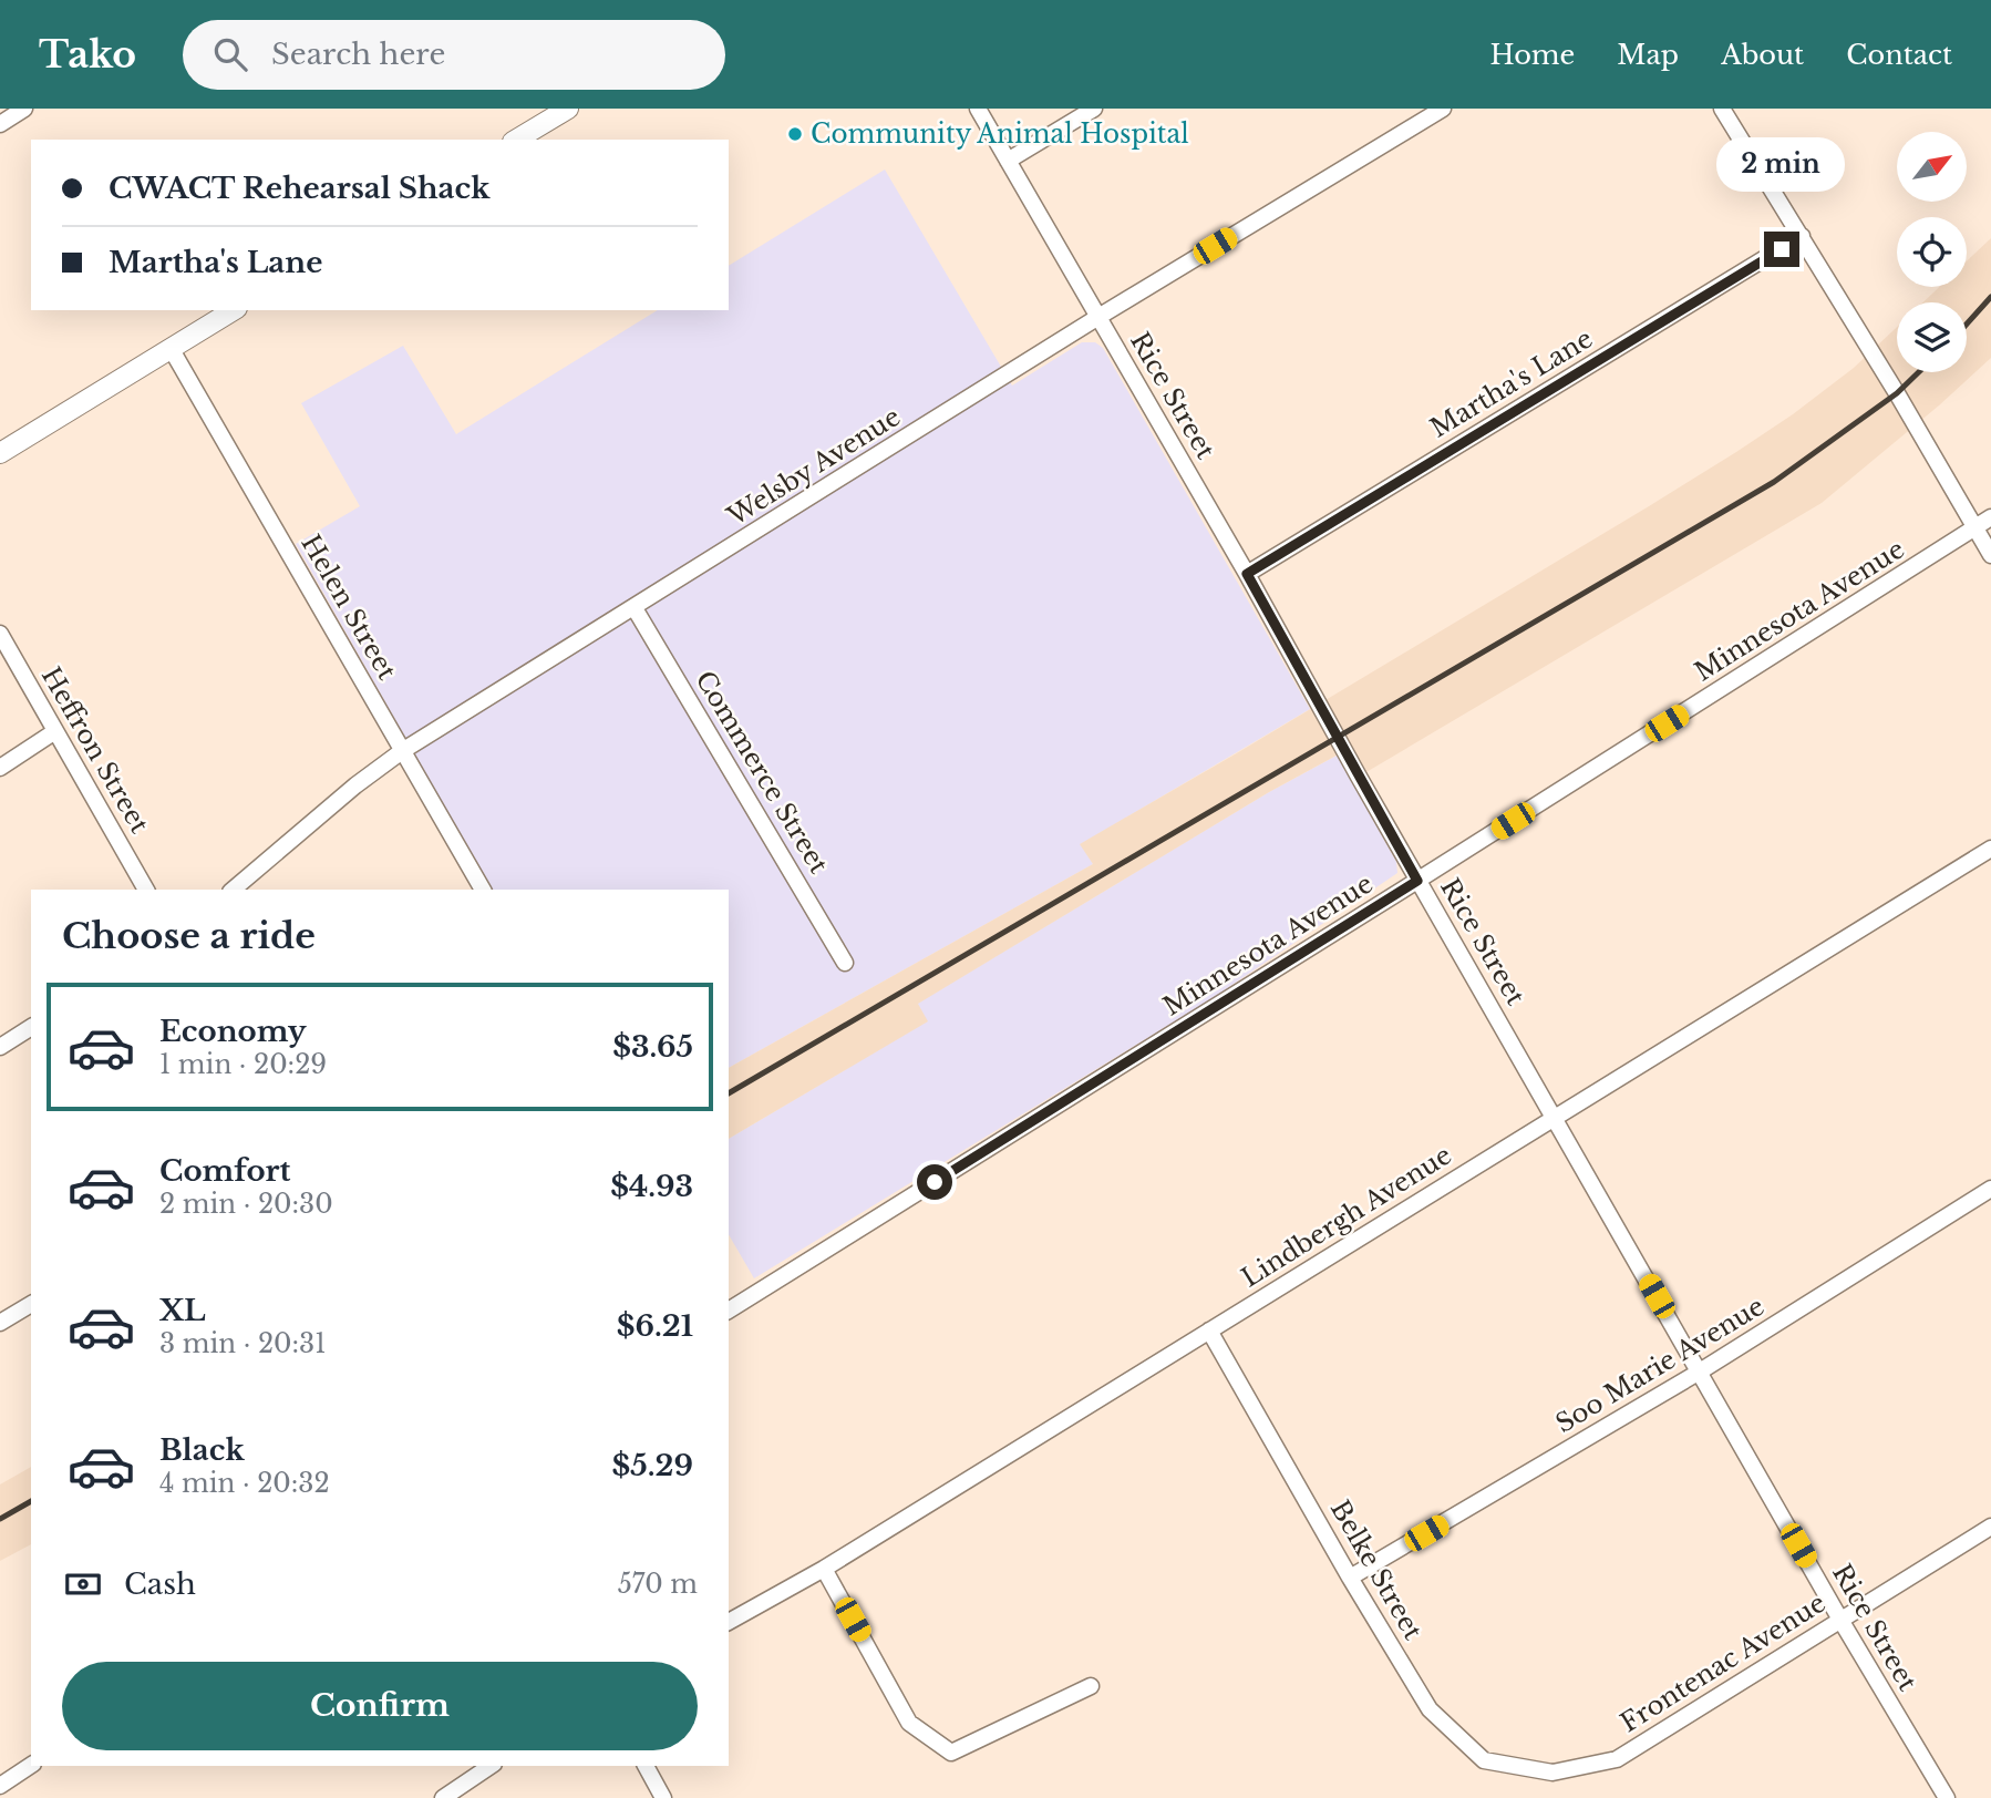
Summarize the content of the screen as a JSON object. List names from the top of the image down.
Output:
{
  "streets": {
    "street": [
      "Martha's Lane",
      "Rice Street",
      "Welsby Avenue",
      "Helen Street",
      "Minnesota Avenue",
      "Heffron Street",
      "Commerce Street",
      "Lindbergh Avenue",
      "Soo Marie Avenue",
      "Belke Street",
      "Frontenac Avenue"
    ]
  },
  "crossings": [
    ["Martha's Lane", "Rice Street"],
    ["Rice Street", "Welsby Avenue"],
    ["Rice Street", "Minnesota Avenue"],
    ["Rice Street", "Lindbergh Avenue"],
    ["Rice Street", "Soo Marie Avenue"],
    ["Rice Street", "Frontenac Avenue"],
    ["Welsby Avenue", "Helen Street"],
    ["Welsby Avenue", "Commerce Street"],
    ["Lindbergh Avenue", "Belke Street"],
    ["Soo Marie Avenue", "Belke Street"],
    ["Belke Street", "Frontenac Avenue"]
  ],
  "places": ["Community Animal Hospital"],
  "north": "top right",
  "page": {
    "header": "Tako",
    "search": "Search here",
    "nav": [
      "Home",
      "Map",
      "About",
      "Contact"
    ],
    "bubble": "2 min",
    "banner": ["CWACT Rehearsal Shack", "Martha's Lane"],
    "heading": "Choose a ride",
    "list": [
      {
        "name": "Economy",
        "note": "1 min · 20:29",
        "value": "$3.65"
      },
      {
        "name": "Comfort",
        "note": "2 min · 20:30",
        "value": "$4.93"
      },
      {
        "name": "XL",
        "note": "3 min · 20:31",
        "value": "$6.21"
      },
      {
        "name": "Black",
        "note": "4 min · 20:32",
        "value": "$5.29"
      }
    ],
    "pay": ["Cash", "570 m"],
    "buttons": "Confirm"
  }
}
